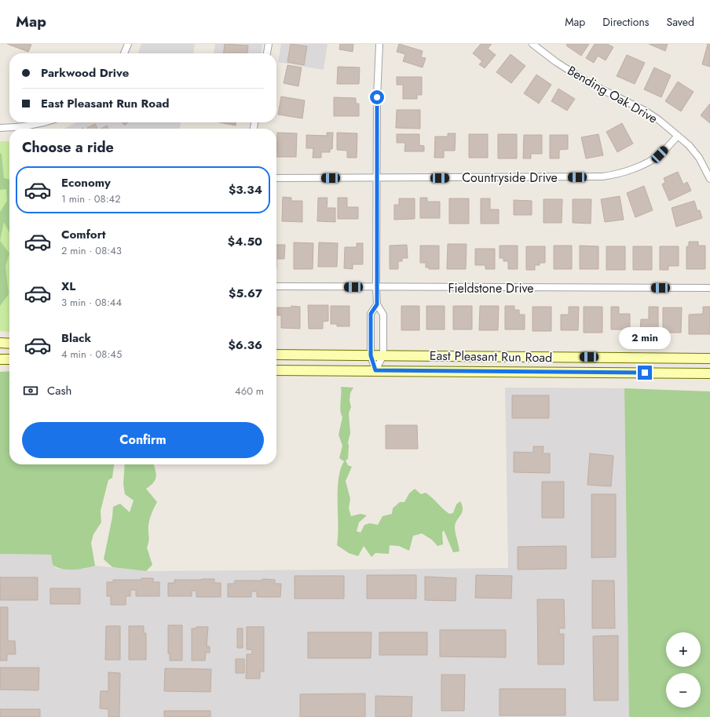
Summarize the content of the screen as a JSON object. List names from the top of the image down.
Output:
{
  "streets": {
    "main road": ["East Pleasant Run Road"],
    "street": ["Bending Oak Drive", "Countryside Drive", "Fieldstone Drive"]
  },
  "crossings": [
    ["Bending Oak Drive", "Countryside Drive"]
  ],
  "page": {
    "header": "Map",
    "nav": ["Map", "Directions", "Saved"],
    "banner": ["Parkwood Drive", "East Pleasant Run Road"],
    "heading": "Choose a ride",
    "list": [
      {
        "name": "Economy",
        "note": "1 min · 08:42",
        "value": "$3.34"
      },
      {
        "name": "Comfort",
        "note": "2 min · 08:43",
        "value": "$4.50"
      },
      {
        "name": "XL",
        "note": "3 min · 08:44",
        "value": "$5.67"
      },
      {
        "name": "Black",
        "note": "4 min · 08:45",
        "value": "$6.36"
      }
    ],
    "bubble": "2 min",
    "pay": ["Cash", "460 m"],
    "buttons": "Confirm",
    "map_buttons": ["+", "−"]
  }
}
